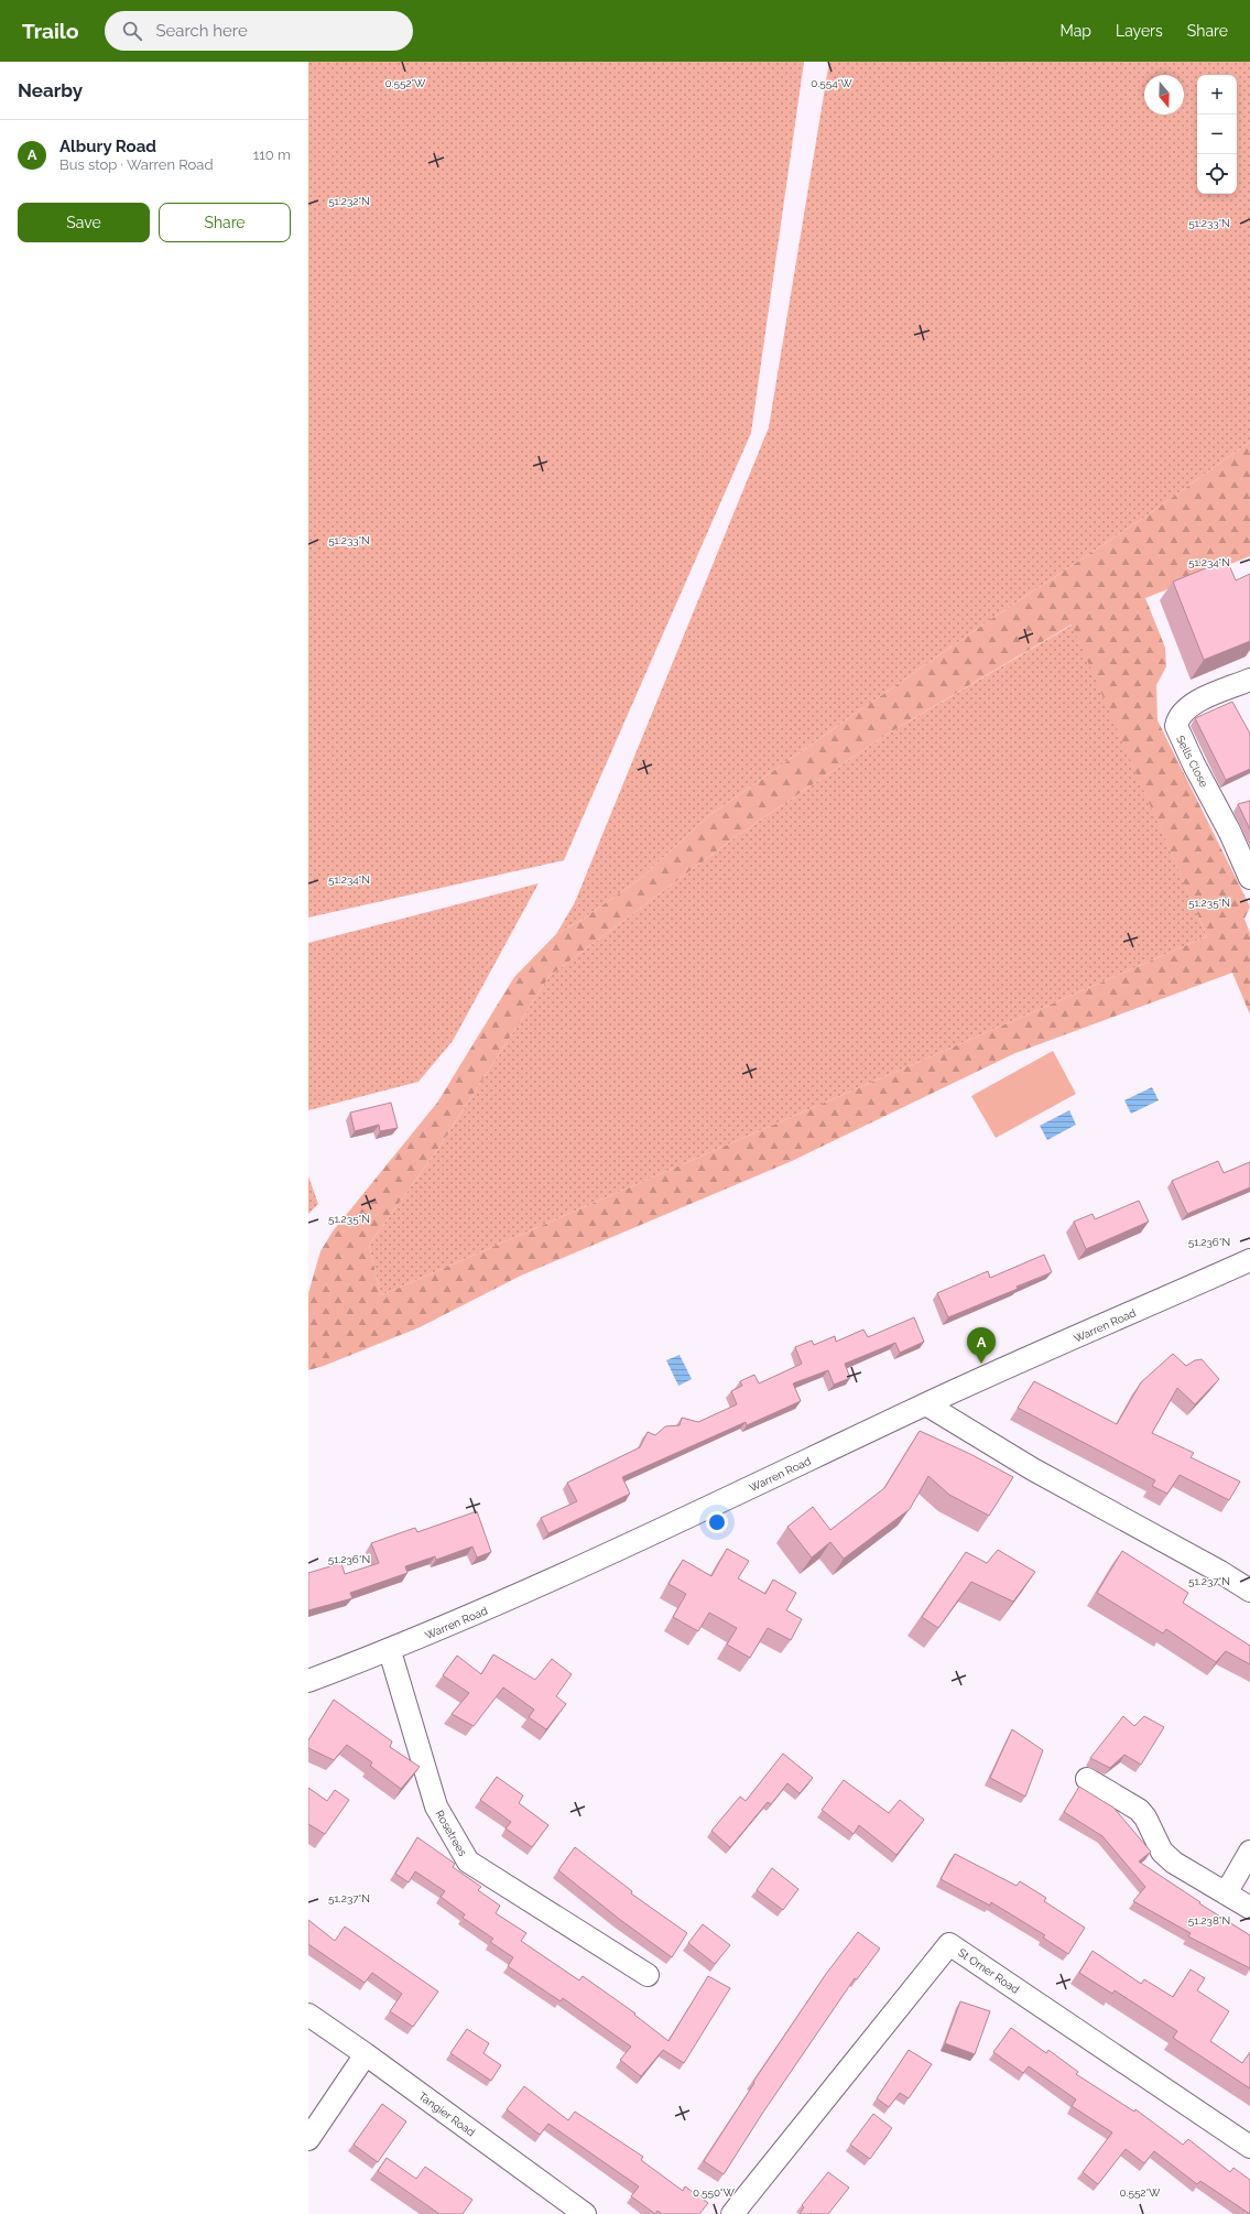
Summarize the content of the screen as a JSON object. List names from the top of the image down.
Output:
{
  "streets": {
    "street": [
      "Sells Close",
      "Warren Road",
      "Rosetrees",
      "St Omer Road",
      "Tangier Road"
    ]
  },
  "crossings": [
    ["Warren Road", "Rosetrees"]
  ],
  "north": "bottom",
  "page": {
    "header": "Trailo",
    "search": "Search here",
    "nav": ["Map", "Layers", "Share"],
    "heading": "Nearby",
    "map_buttons": ["+", "−"],
    "list": [
      {
        "mark": "A",
        "name": "Albury Road",
        "note": "Bus stop · Warren Road",
        "value": "110 m"
      }
    ],
    "buttons": ["Save", "Share"],
    "pins": "A"
  },
  "coordinates": [
    "0.552°W",
    "0.554°W",
    "51.232°N",
    "51.233°N",
    "51.234°N",
    "51.235°N",
    "51.236°N",
    "51.237°N",
    "51.238°N",
    "0.550°W"
  ]
}
